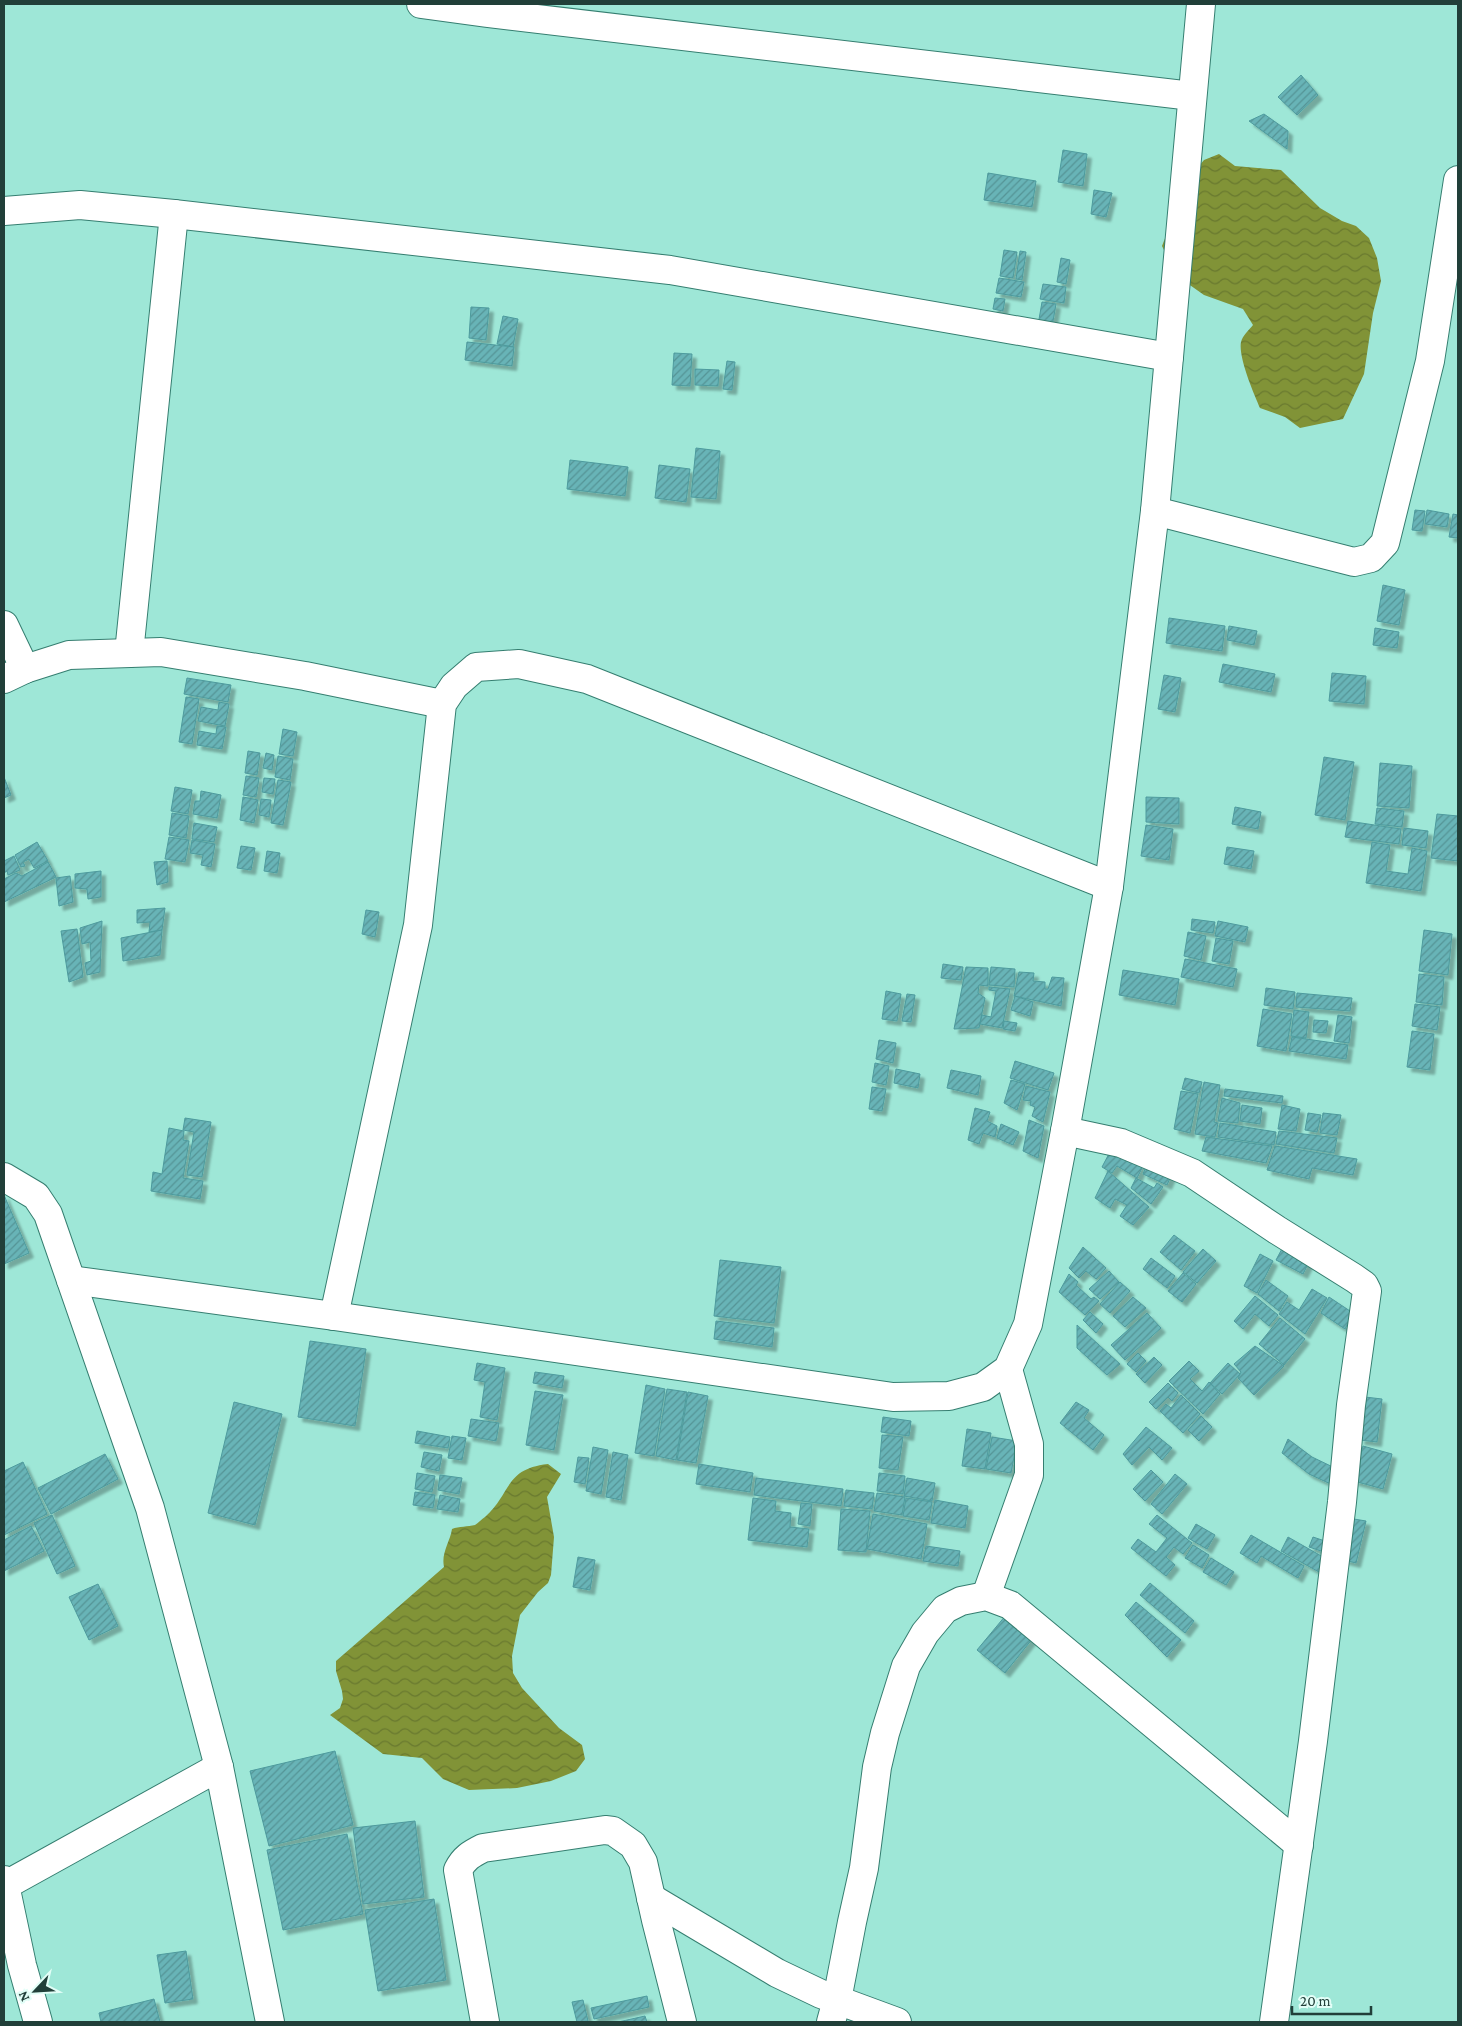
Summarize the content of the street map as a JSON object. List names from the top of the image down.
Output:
{
  "scale_bar": "20 m",
  "north": "bottom left"
}
